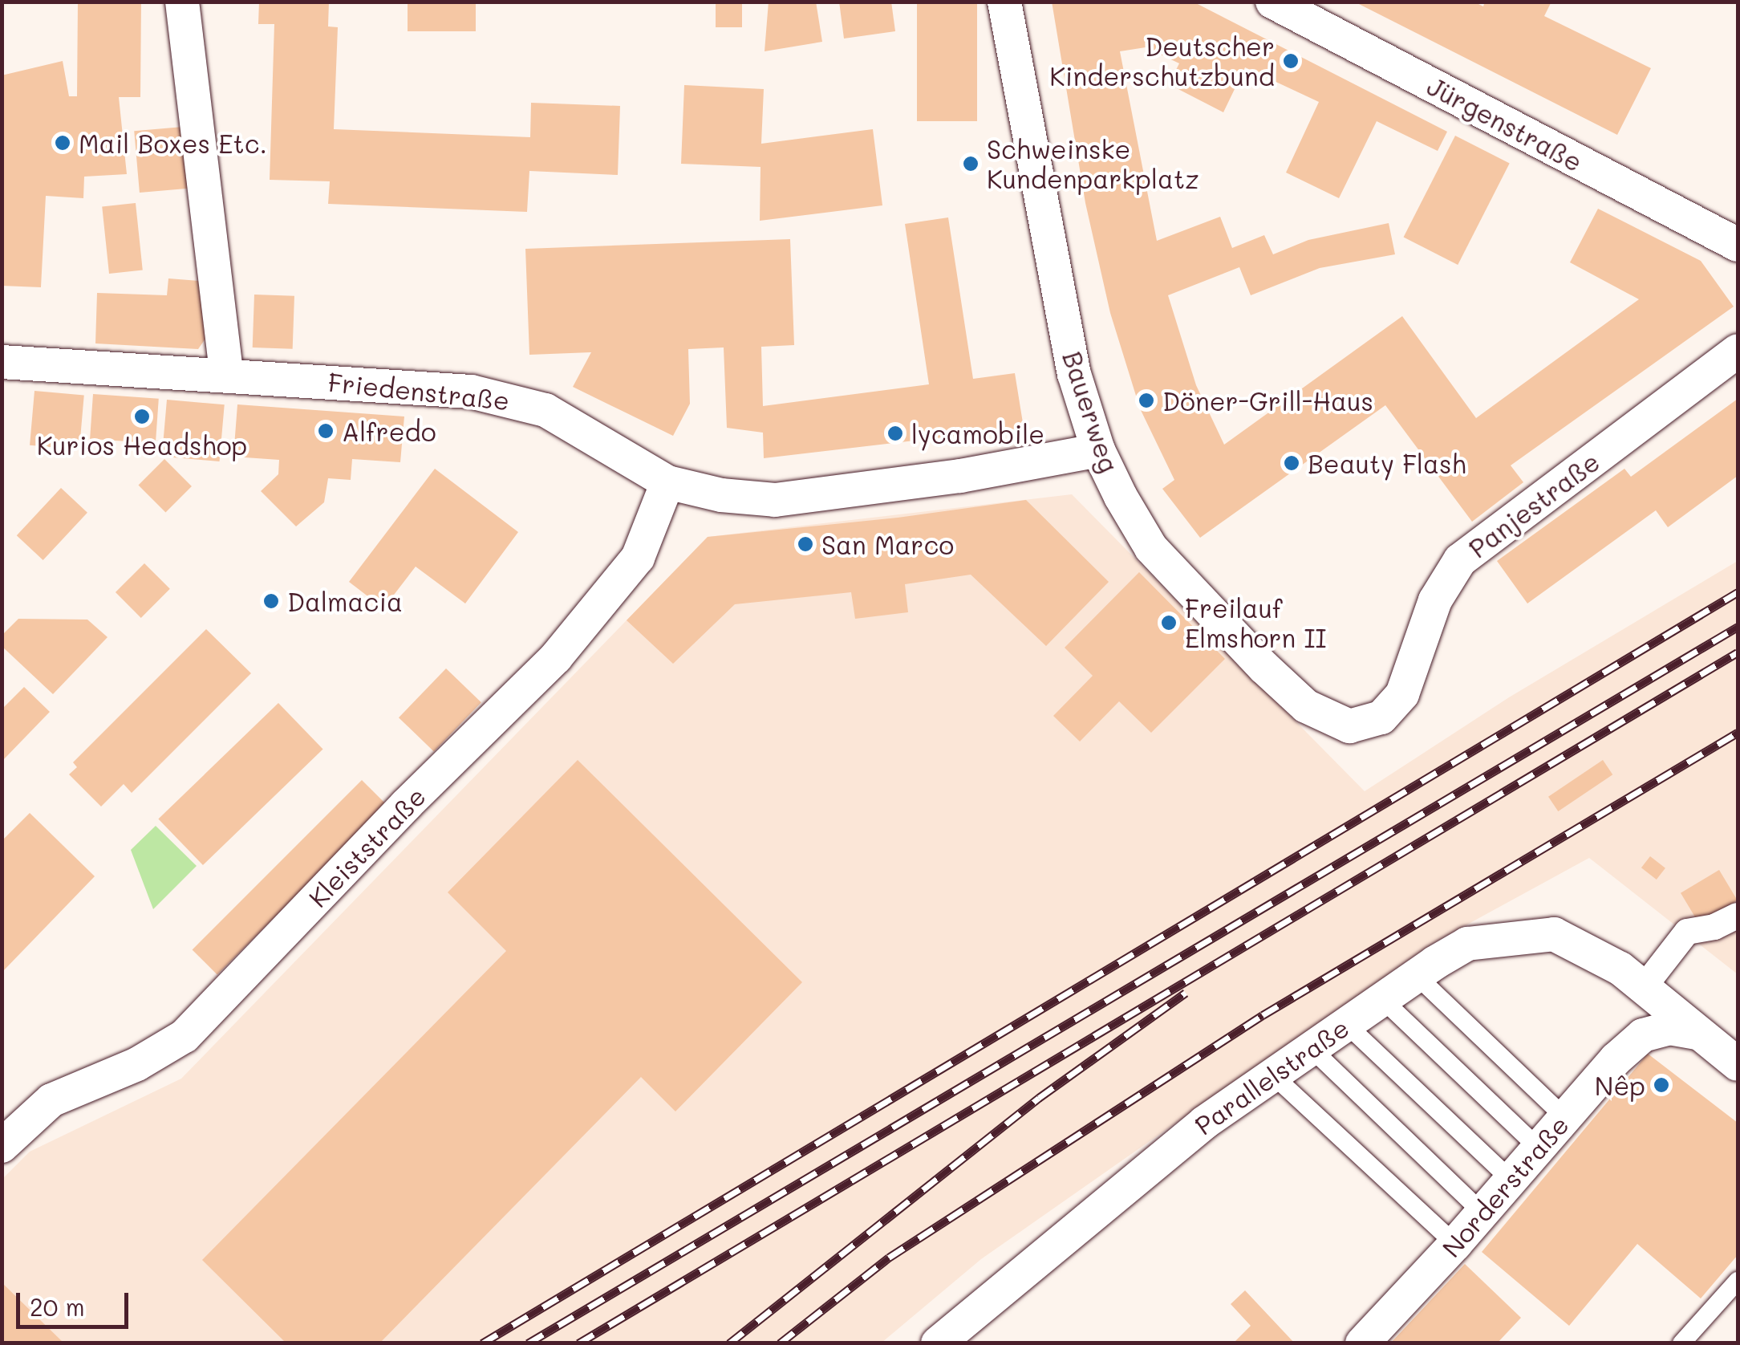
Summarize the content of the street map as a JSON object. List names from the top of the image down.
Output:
{
  "streets": {
    "street": [
      "Jürgenstraße",
      "Friedenstraße",
      "Bauerweg",
      "Panjestraße",
      "Kleiststraße",
      "Parallelstraße",
      "Norderstraße"
    ]
  },
  "crossings": [
    ["Friedenstraße", "Bauerweg"],
    ["Friedenstraße", "Kleiststraße"],
    ["Bauerweg", "Panjestraße"],
    ["Parallelstraße", "Norderstraße"]
  ],
  "places": [
    "Deutscher Kinderschutzbund",
    "Mail Boxes Etc.",
    "Schweinske Kundenparkplatz",
    "Döner-Grill-Haus",
    "Kurios Headshop",
    "Alfredo",
    "lycamobile",
    "Beauty Flash",
    "San Marco",
    "Dalmacia",
    "Freilauf Elmshorn II",
    "Nêp"
  ],
  "scale_bar": "20 m"
}
